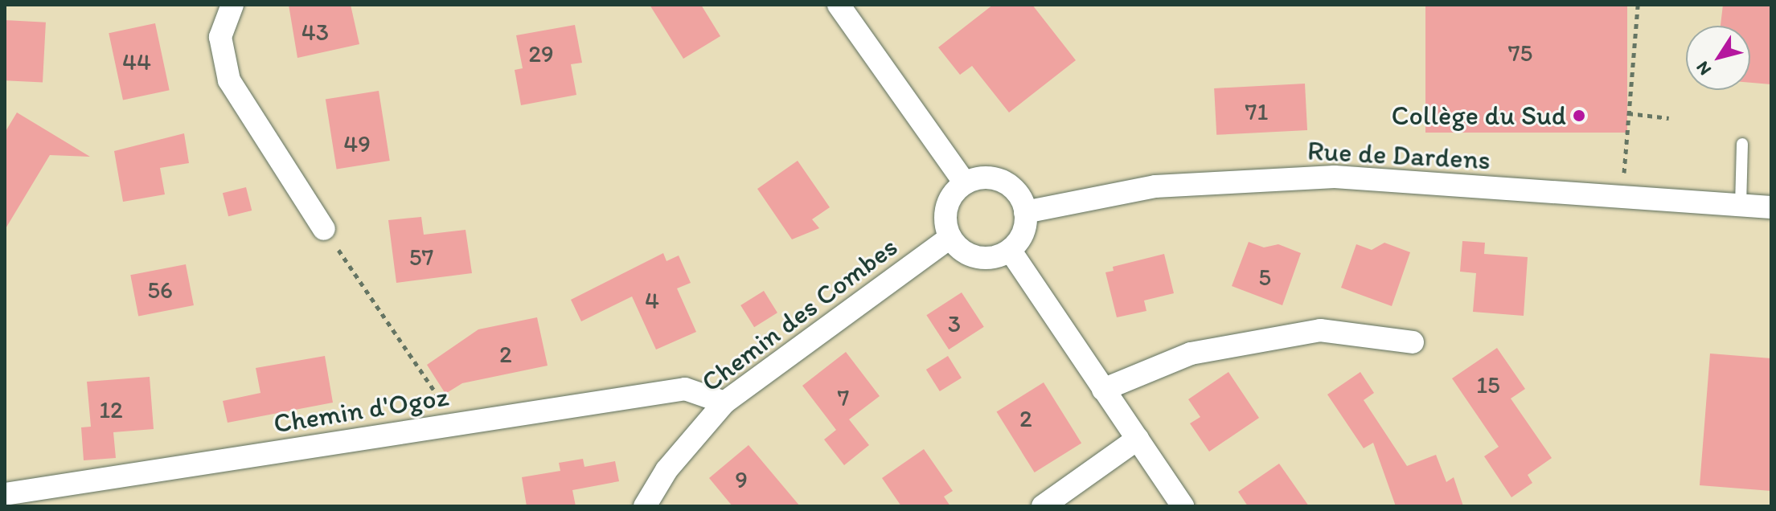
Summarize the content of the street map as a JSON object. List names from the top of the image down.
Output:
{
  "streets": {
    "street": ["Rue de Dardens", "Chemin des Combes", "Chemin d'Ogoz"]
  },
  "crossings": [
    ["Rue de Dardens", "Chemin des Combes"],
    ["Chemin des Combes", "Chemin d'Ogoz"]
  ],
  "places": ["Collège du Sud"],
  "house_numbers": [
    "43",
    "75",
    "29",
    "44",
    "71",
    "49",
    "57",
    "5",
    "56",
    "4",
    "3",
    "2",
    "15",
    "7",
    "12",
    "2",
    "9"
  ],
  "north": "bottom left"
}
